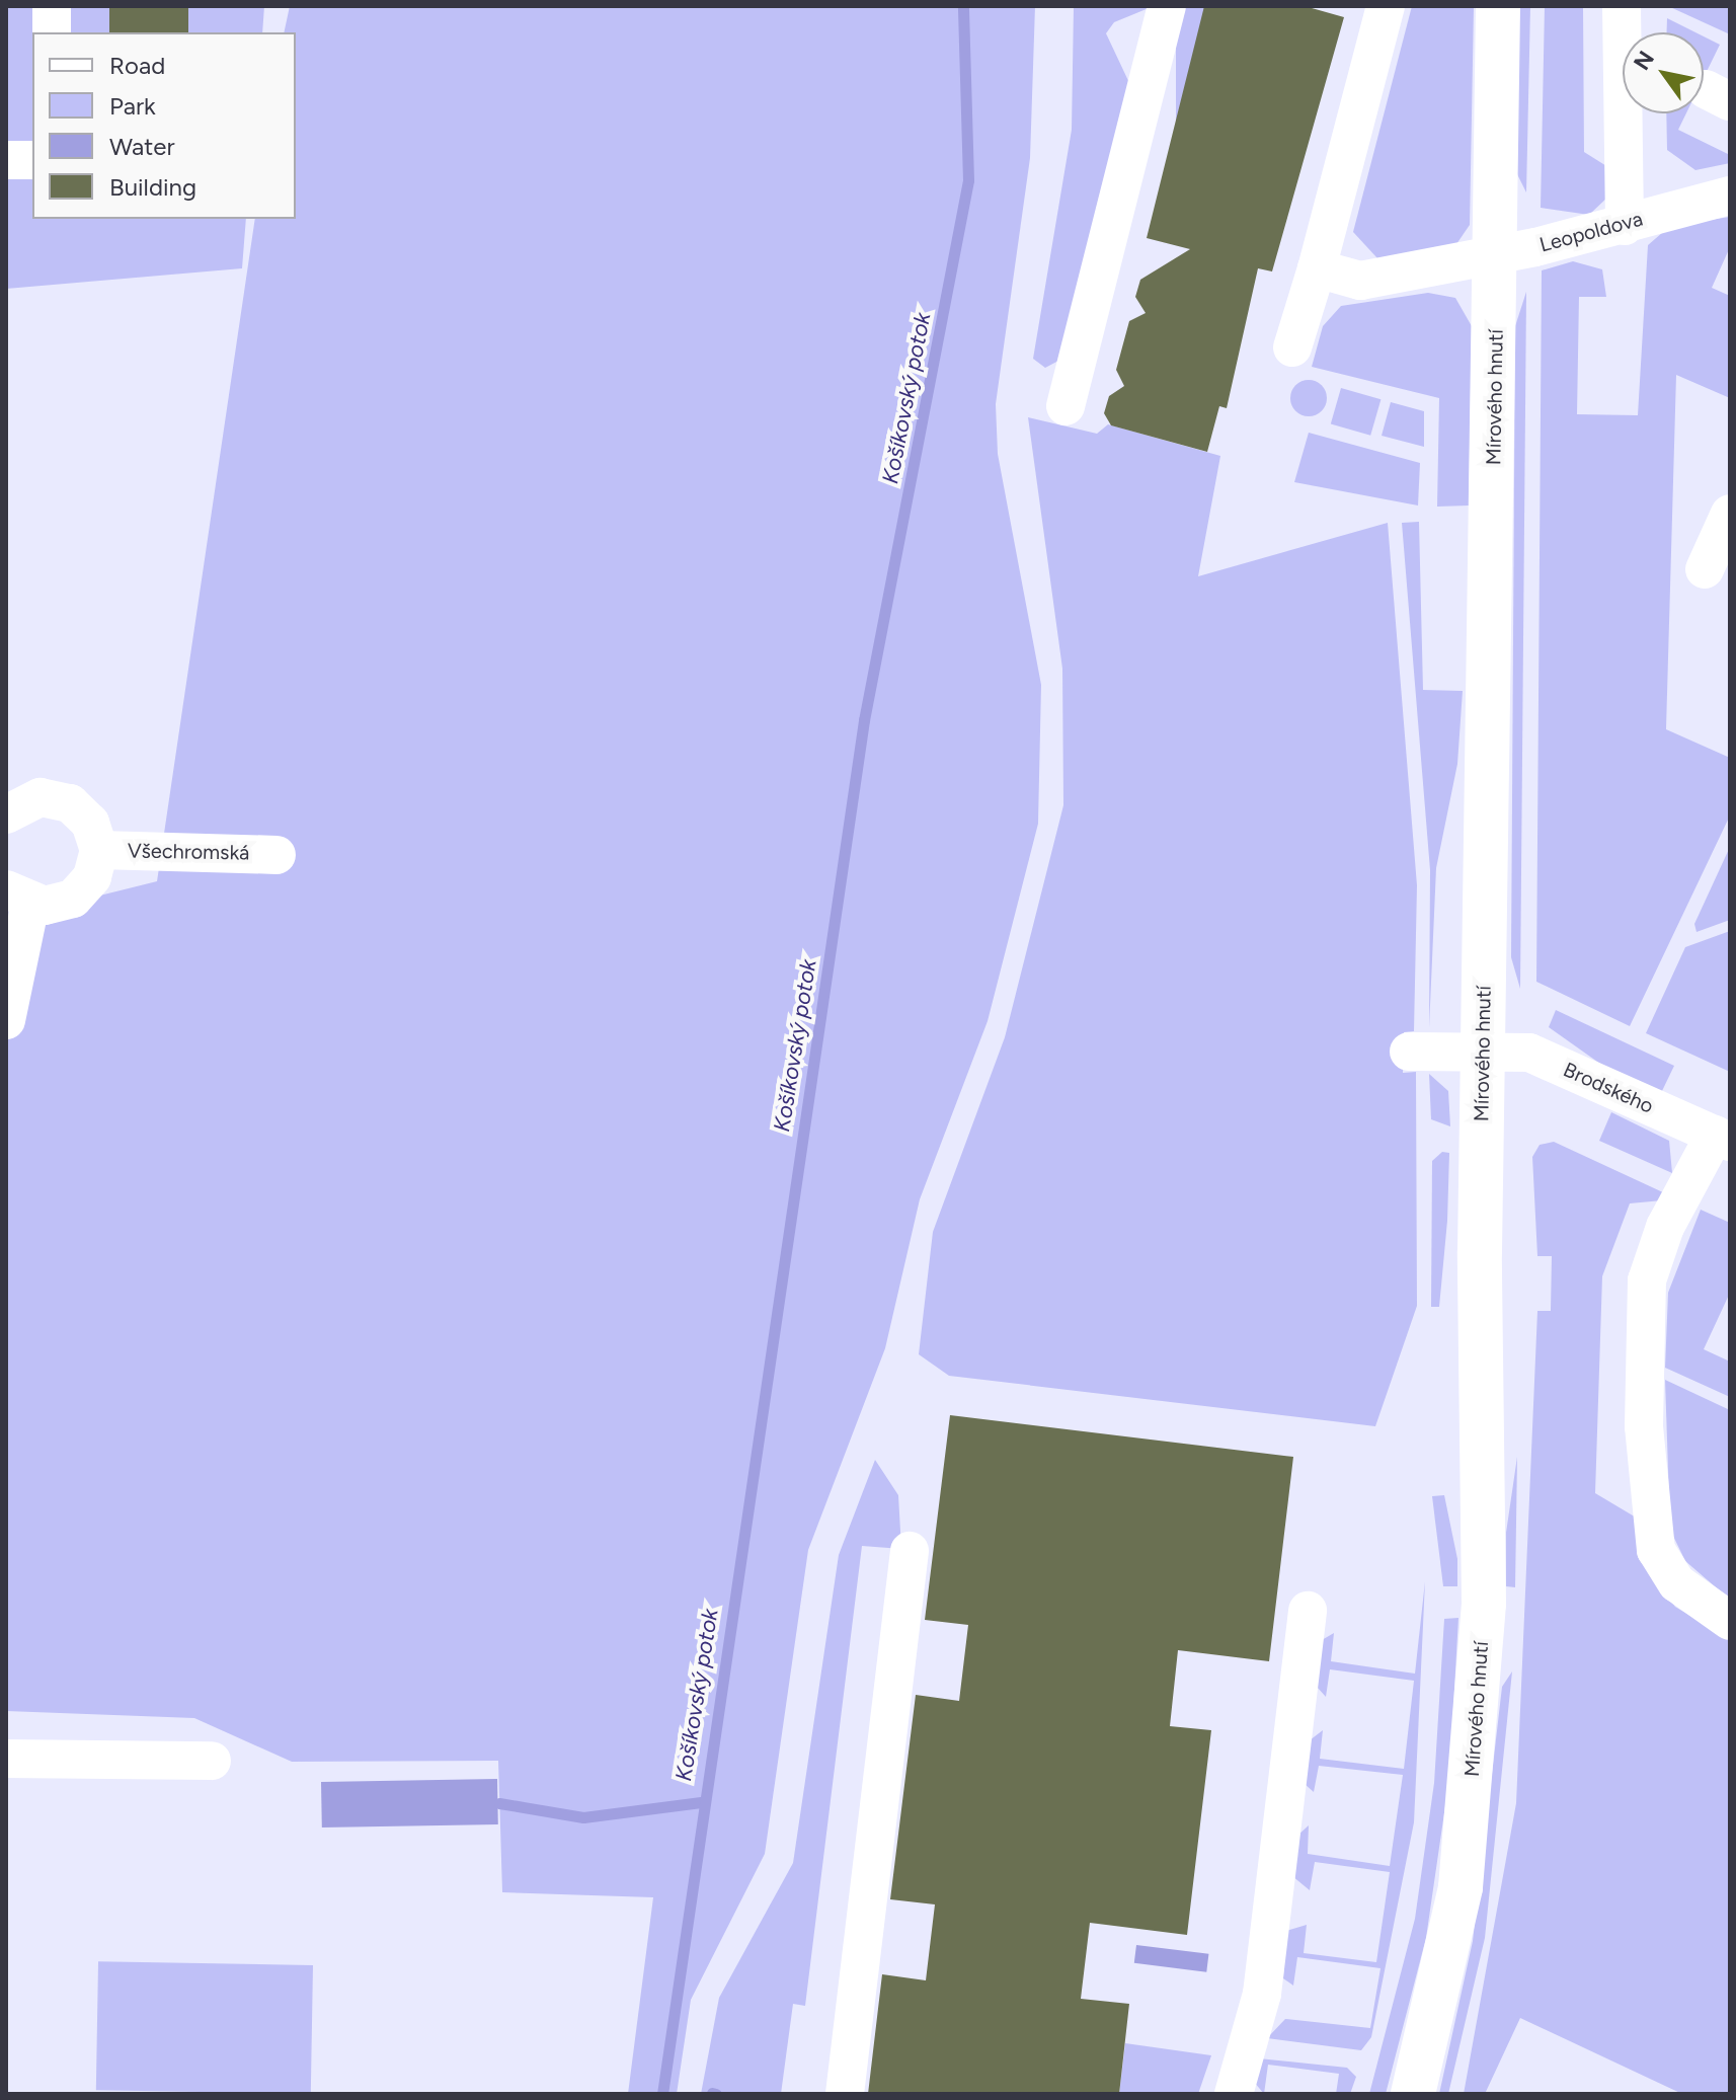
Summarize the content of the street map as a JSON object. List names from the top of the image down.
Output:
{
  "streets": {
    "main road": ["Mírového hnutí"],
    "street": ["Leopoldova", "Všechromská", "Brodského"]
  },
  "crossings": [
    ["Leopoldova", "Mírového hnutí"],
    ["Mírového hnutí", "Brodského"]
  ],
  "water": ["Košíkovský potok"],
  "legend": [
    "Road",
    "Park",
    "Water",
    "Building"
  ],
  "north": "top left"
}
